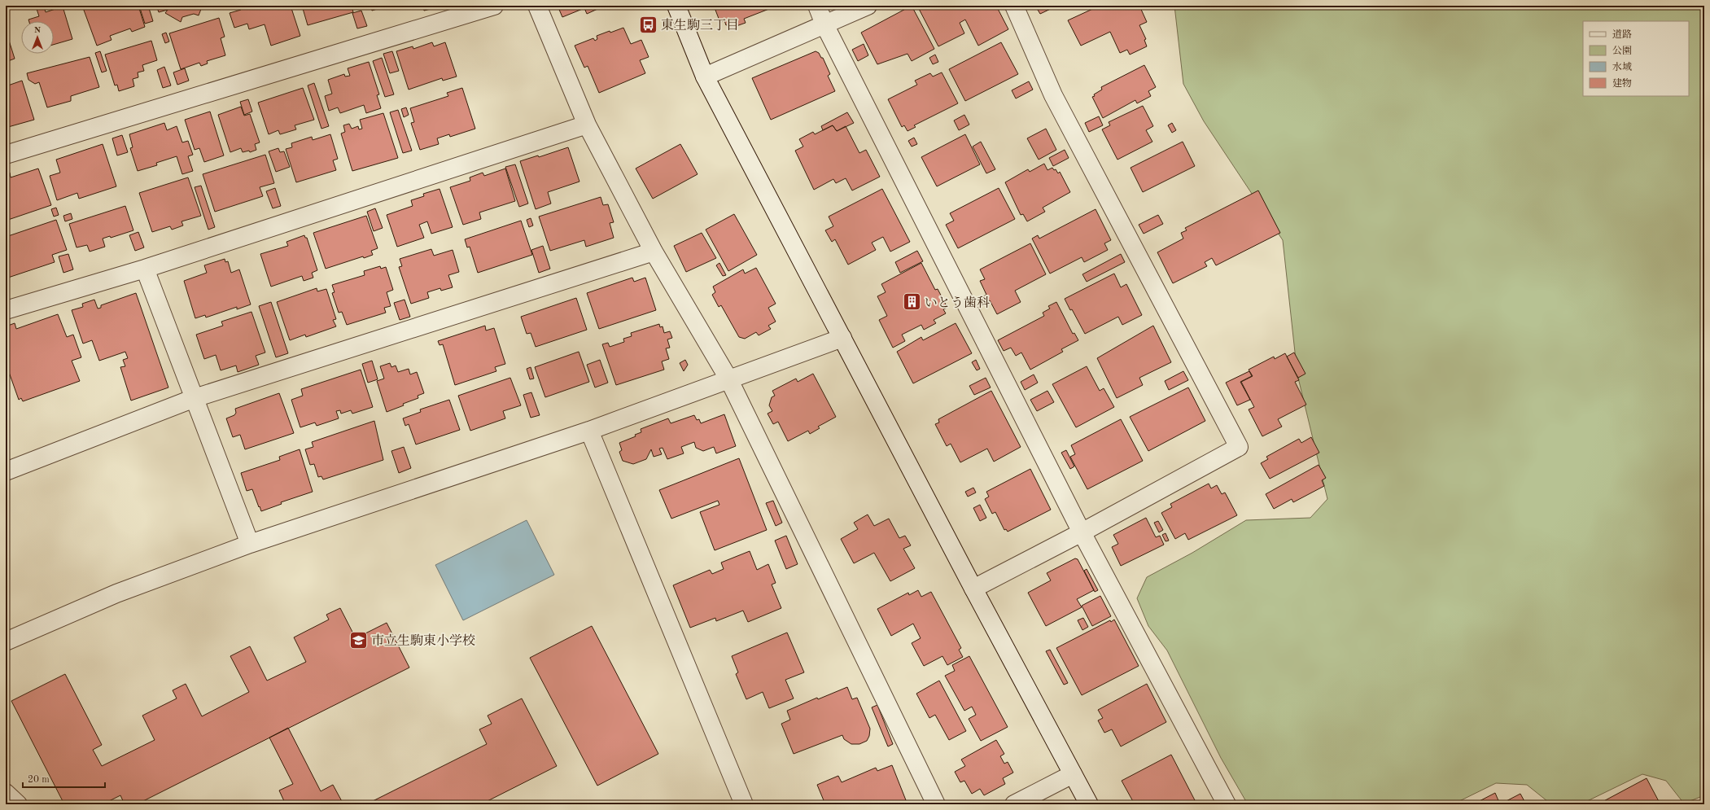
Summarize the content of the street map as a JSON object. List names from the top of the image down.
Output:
{
  "places": {
    "bus stop": ["東生駒三丁目"],
    "building": ["いとう歯科"],
    "school or university": ["市立生駒東小学校"]
  },
  "legend": [
    "道路",
    "公園",
    "水域",
    "建物"
  ],
  "scale_bar": "20 m",
  "north": "top"
}
